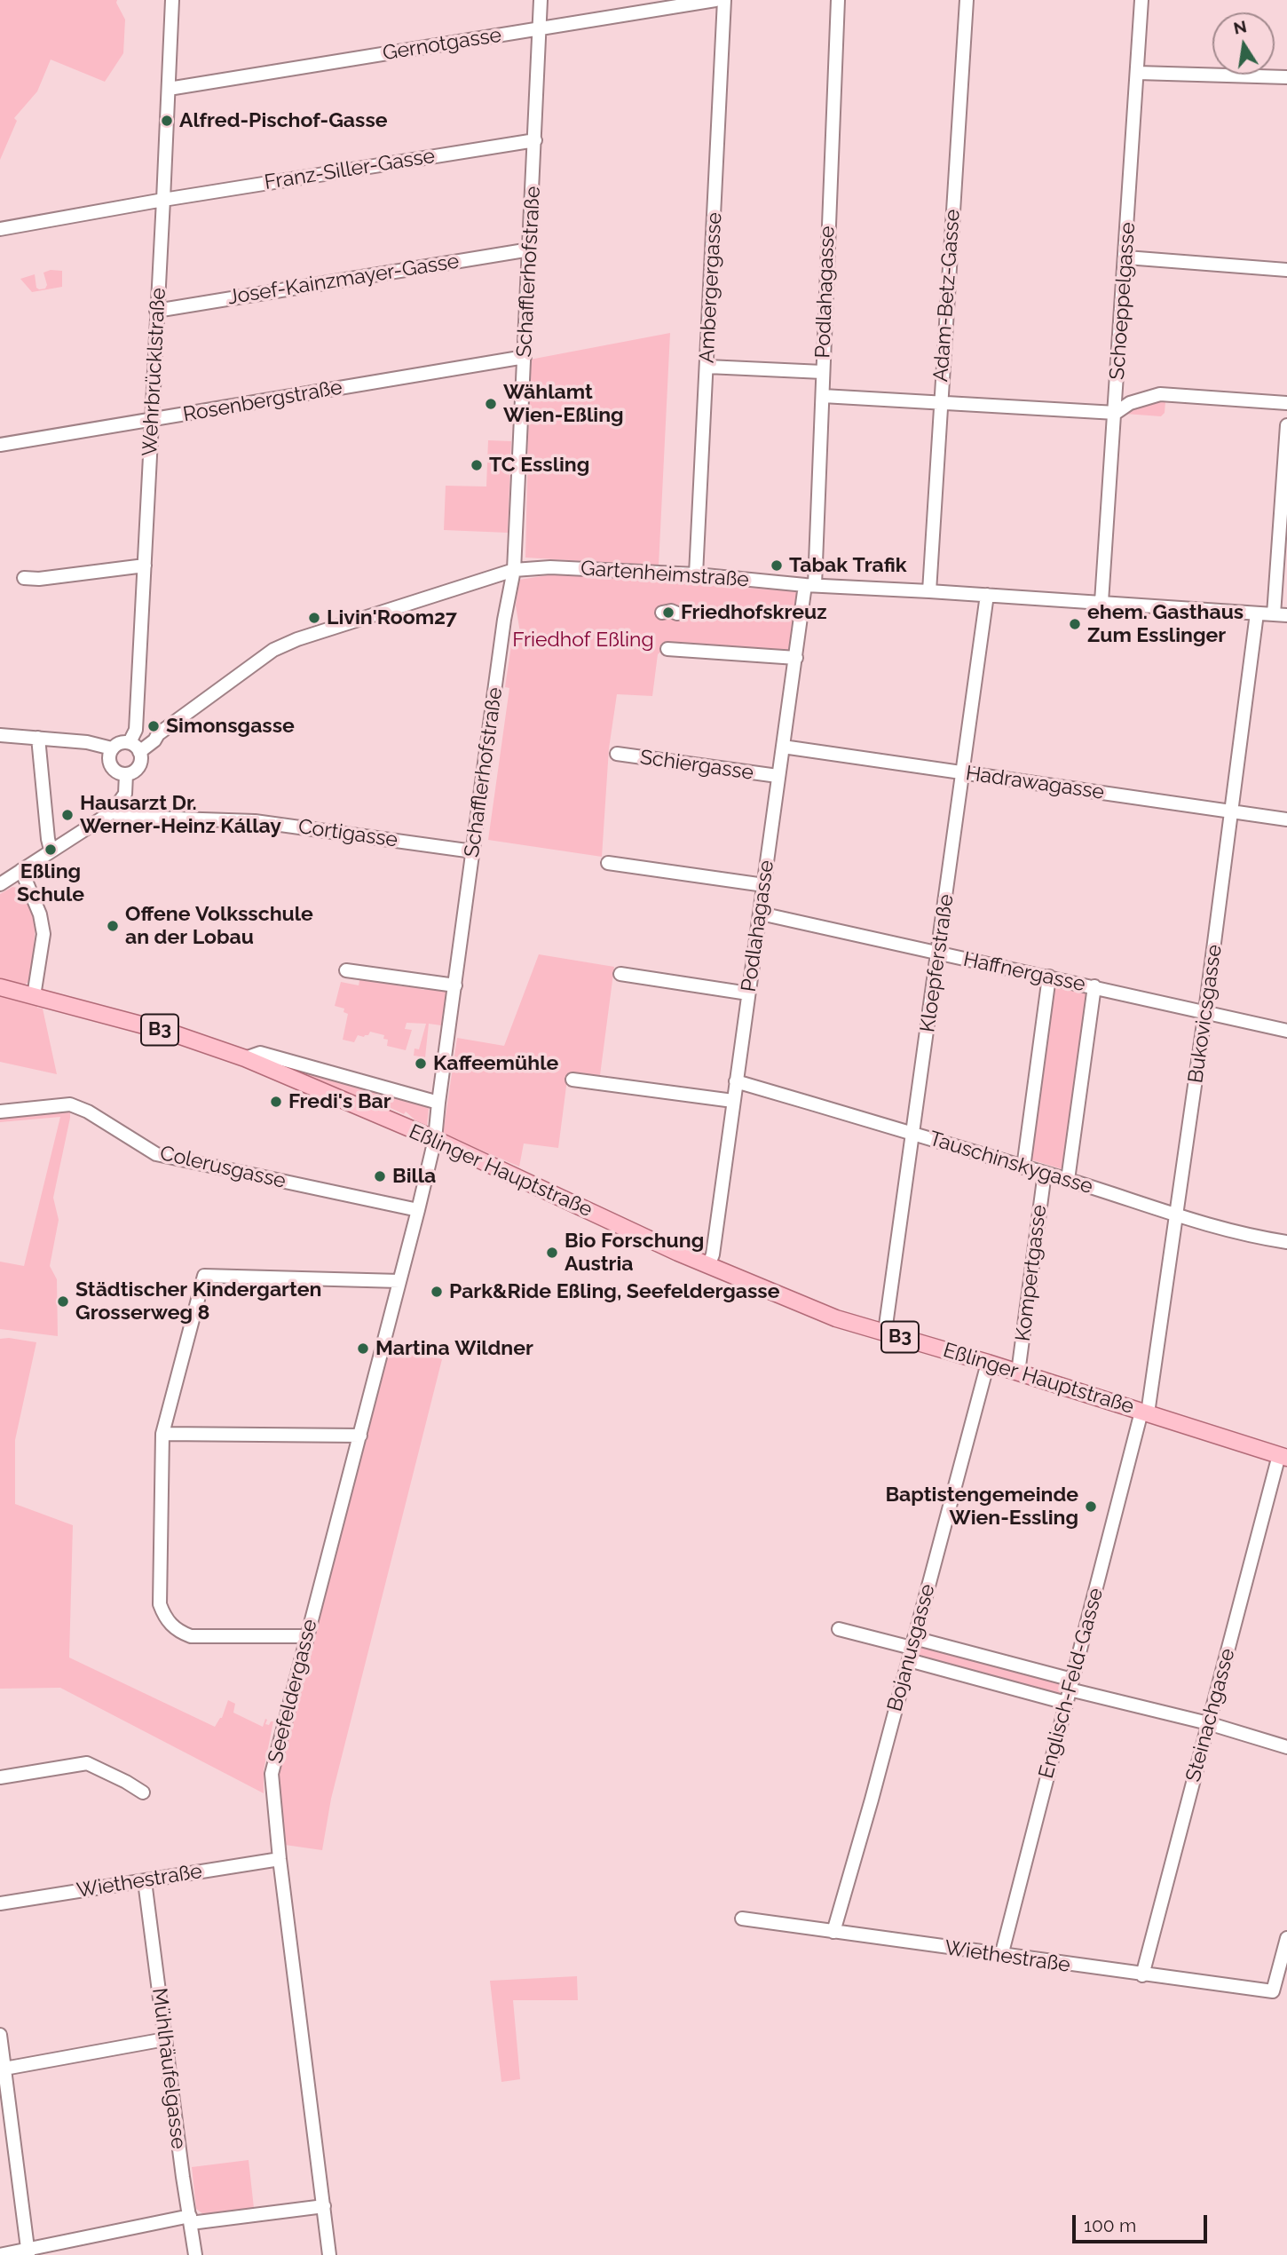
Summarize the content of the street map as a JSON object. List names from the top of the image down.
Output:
{
  "streets": {
    "main road": ["B3", "Eßlinger Hauptstraße"],
    "street": [
      "Gernotgasse",
      "Franz-Siller-Gasse",
      "Schafflerhofstraße",
      "Josef-Kainzmayer-Gasse",
      "Ambergergasse",
      "Podlahagasse",
      "Adam-Betz-Gasse",
      "Schoeppelgasse",
      "Wehrbrücklstraße",
      "Rosenbergstraße",
      "Gartenheimstraße",
      "Schiergasse",
      "Hadrawagasse",
      "Cortigasse",
      "Kloepferstraße",
      "Haffnergasse",
      "Bukovicsgasse",
      "Tauschinskygasse",
      "Colerusgasse",
      "Kompertgasse",
      "Bojanusgasse",
      "Englisch-Feld-Gasse",
      "Seefeldergasse",
      "Steinachgasse",
      "Wiethestraße",
      "Mühlhäufelgasse"
    ]
  },
  "crossings": [
    ["Gernotgasse", "Schafflerhofstraße"],
    ["Gernotgasse", "Wehrbrücklstraße"],
    ["Franz-Siller-Gasse", "Schafflerhofstraße"],
    ["Franz-Siller-Gasse", "Wehrbrücklstraße"],
    ["Schafflerhofstraße", "Josef-Kainzmayer-Gasse"],
    ["Schafflerhofstraße", "Rosenbergstraße"],
    ["Schafflerhofstraße", "Gartenheimstraße"],
    ["Schafflerhofstraße", "Cortigasse"],
    ["Schafflerhofstraße", "Eßlinger Hauptstraße"],
    ["Schafflerhofstraße", "Seefeldergasse"],
    ["Josef-Kainzmayer-Gasse", "Wehrbrücklstraße"],
    ["Ambergergasse", "Gartenheimstraße"],
    ["Podlahagasse", "Gartenheimstraße"],
    ["Podlahagasse", "Schiergasse"],
    ["Podlahagasse", "Hadrawagasse"],
    ["Podlahagasse", "Haffnergasse"],
    ["Podlahagasse", "Tauschinskygasse"],
    ["Podlahagasse", "Eßlinger Hauptstraße"],
    ["Adam-Betz-Gasse", "Gartenheimstraße"],
    ["Schoeppelgasse", "Gartenheimstraße"],
    ["Wehrbrücklstraße", "Rosenbergstraße"],
    ["Wehrbrücklstraße", "Gartenheimstraße"],
    ["Gartenheimstraße", "Cortigasse"],
    ["Gartenheimstraße", "Kloepferstraße"],
    ["Gartenheimstraße", "Bukovicsgasse"],
    ["Hadrawagasse", "Kloepferstraße"],
    ["Hadrawagasse", "Bukovicsgasse"],
    ["Kloepferstraße", "Haffnergasse"],
    ["Kloepferstraße", "Tauschinskygasse"],
    ["Kloepferstraße", "Eßlinger Hauptstraße"],
    ["Haffnergasse", "Bukovicsgasse"],
    ["Bukovicsgasse", "Tauschinskygasse"],
    ["Bukovicsgasse", "Eßlinger Hauptstraße"],
    ["Bukovicsgasse", "Englisch-Feld-Gasse"],
    ["Tauschinskygasse", "Kompertgasse"],
    ["Colerusgasse", "Seefeldergasse"],
    ["Eßlinger Hauptstraße", "Kompertgasse"],
    ["Eßlinger Hauptstraße", "Bojanusgasse"],
    ["Eßlinger Hauptstraße", "Englisch-Feld-Gasse"],
    ["Eßlinger Hauptstraße", "Seefeldergasse"],
    ["Eßlinger Hauptstraße", "Steinachgasse"],
    ["Bojanusgasse", "Wiethestraße"],
    ["Englisch-Feld-Gasse", "Wiethestraße"],
    ["Seefeldergasse", "Wiethestraße"],
    ["Steinachgasse", "Wiethestraße"],
    ["Wiethestraße", "Mühlhäufelgasse"]
  ],
  "parks": ["Friedhof Eßling"],
  "places": [
    "Alfred-Pischof-Gasse",
    "Wählamt Wien-Eßling",
    "TC Essling",
    "Tabak Trafik",
    "Friedhofskreuz",
    "Livin'Room27",
    "ehem. Gasthaus Zum Esslinger",
    "Simonsgasse",
    "Hausarzt Dr. Werner-Heinz Kállay",
    "Eßling Schule",
    "Offene Volksschule an der Lobau",
    "Kaffeemühle",
    "Fredi's Bar",
    "Billa",
    "Bio Forschung Austria",
    "Park&Ride Eßling, Seefeldergasse",
    "Städtischer Kindergarten Grosserweg 8",
    "Martina Wildner",
    "Baptistengemeinde Wien-Essling"
  ],
  "scale_bar": "100 m",
  "north": "top"
}
